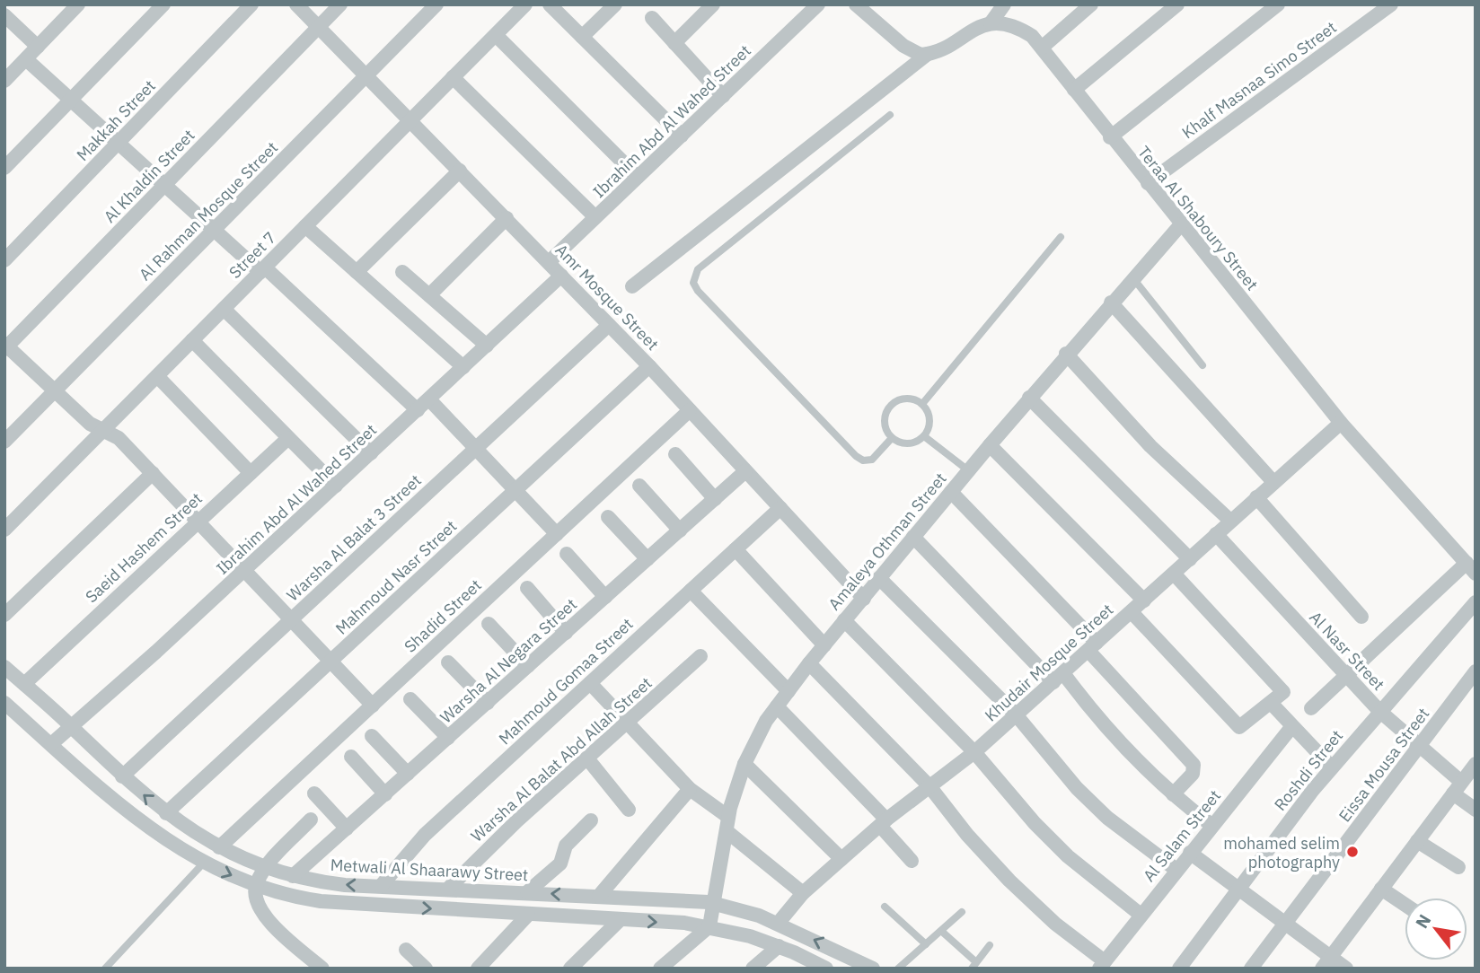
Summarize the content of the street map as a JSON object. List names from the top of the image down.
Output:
{
  "streets": {
    "street": [
      "Khalf Masnaa Simo Street",
      "Makkah Street",
      "Ibrahim Abd Al Wahed Street",
      "Al Khaldin Street",
      "Al Rahman Mosque Street",
      "Teraa Al Shaboury Street",
      "Street 7",
      "Amr Mosque Street",
      "Warsha Al Balat 3 Street",
      "Amaleya Othman Street",
      "Saeid Hashem Street",
      "Mahmoud Nasr Street",
      "Shadid Street",
      "Al Nasr Street",
      "Warsha Al Negara Street",
      "Khudair Mosque Street",
      "Mahmoud Gomaa Street",
      "Warsha Al Balat Abd Allah Street",
      "Eissa Mousa Street",
      "Roshdi Street",
      "Al Salam Street",
      "Metwali Al Shaarawy Street"
    ]
  },
  "crossings": [
    ["Khalf Masnaa Simo Street", "Teraa Al Shaboury Street"],
    ["Ibrahim Abd Al Wahed Street", "Amr Mosque Street"],
    ["Ibrahim Abd Al Wahed Street", "Metwali Al Shaarawy Street"],
    ["Al Khaldin Street", "Amr Mosque Street"],
    ["Al Rahman Mosque Street", "Amr Mosque Street"],
    ["Teraa Al Shaboury Street", "Amaleya Othman Street"],
    ["Teraa Al Shaboury Street", "Khudair Mosque Street"],
    ["Street 7", "Amr Mosque Street"],
    ["Amr Mosque Street", "Warsha Al Balat 3 Street"],
    ["Amr Mosque Street", "Amaleya Othman Street"],
    ["Amr Mosque Street", "Mahmoud Nasr Street"],
    ["Amr Mosque Street", "Shadid Street"],
    ["Amr Mosque Street", "Warsha Al Negara Street"],
    ["Amr Mosque Street", "Mahmoud Gomaa Street"],
    ["Warsha Al Balat 3 Street", "Metwali Al Shaarawy Street"],
    ["Amaleya Othman Street", "Metwali Al Shaarawy Street"],
    ["Saeid Hashem Street", "Metwali Al Shaarawy Street"],
    ["Mahmoud Nasr Street", "Metwali Al Shaarawy Street"],
    ["Shadid Street", "Metwali Al Shaarawy Street"],
    ["Al Nasr Street", "Khudair Mosque Street"],
    ["Al Nasr Street", "Eissa Mousa Street"],
    ["Al Nasr Street", "Roshdi Street"],
    ["Warsha Al Negara Street", "Metwali Al Shaarawy Street"],
    ["Khudair Mosque Street", "Metwali Al Shaarawy Street"],
    ["Mahmoud Gomaa Street", "Metwali Al Shaarawy Street"],
    ["Warsha Al Balat Abd Allah Street", "Metwali Al Shaarawy Street"]
  ],
  "places": ["mohamed selim photography"],
  "north": "top left"
}
